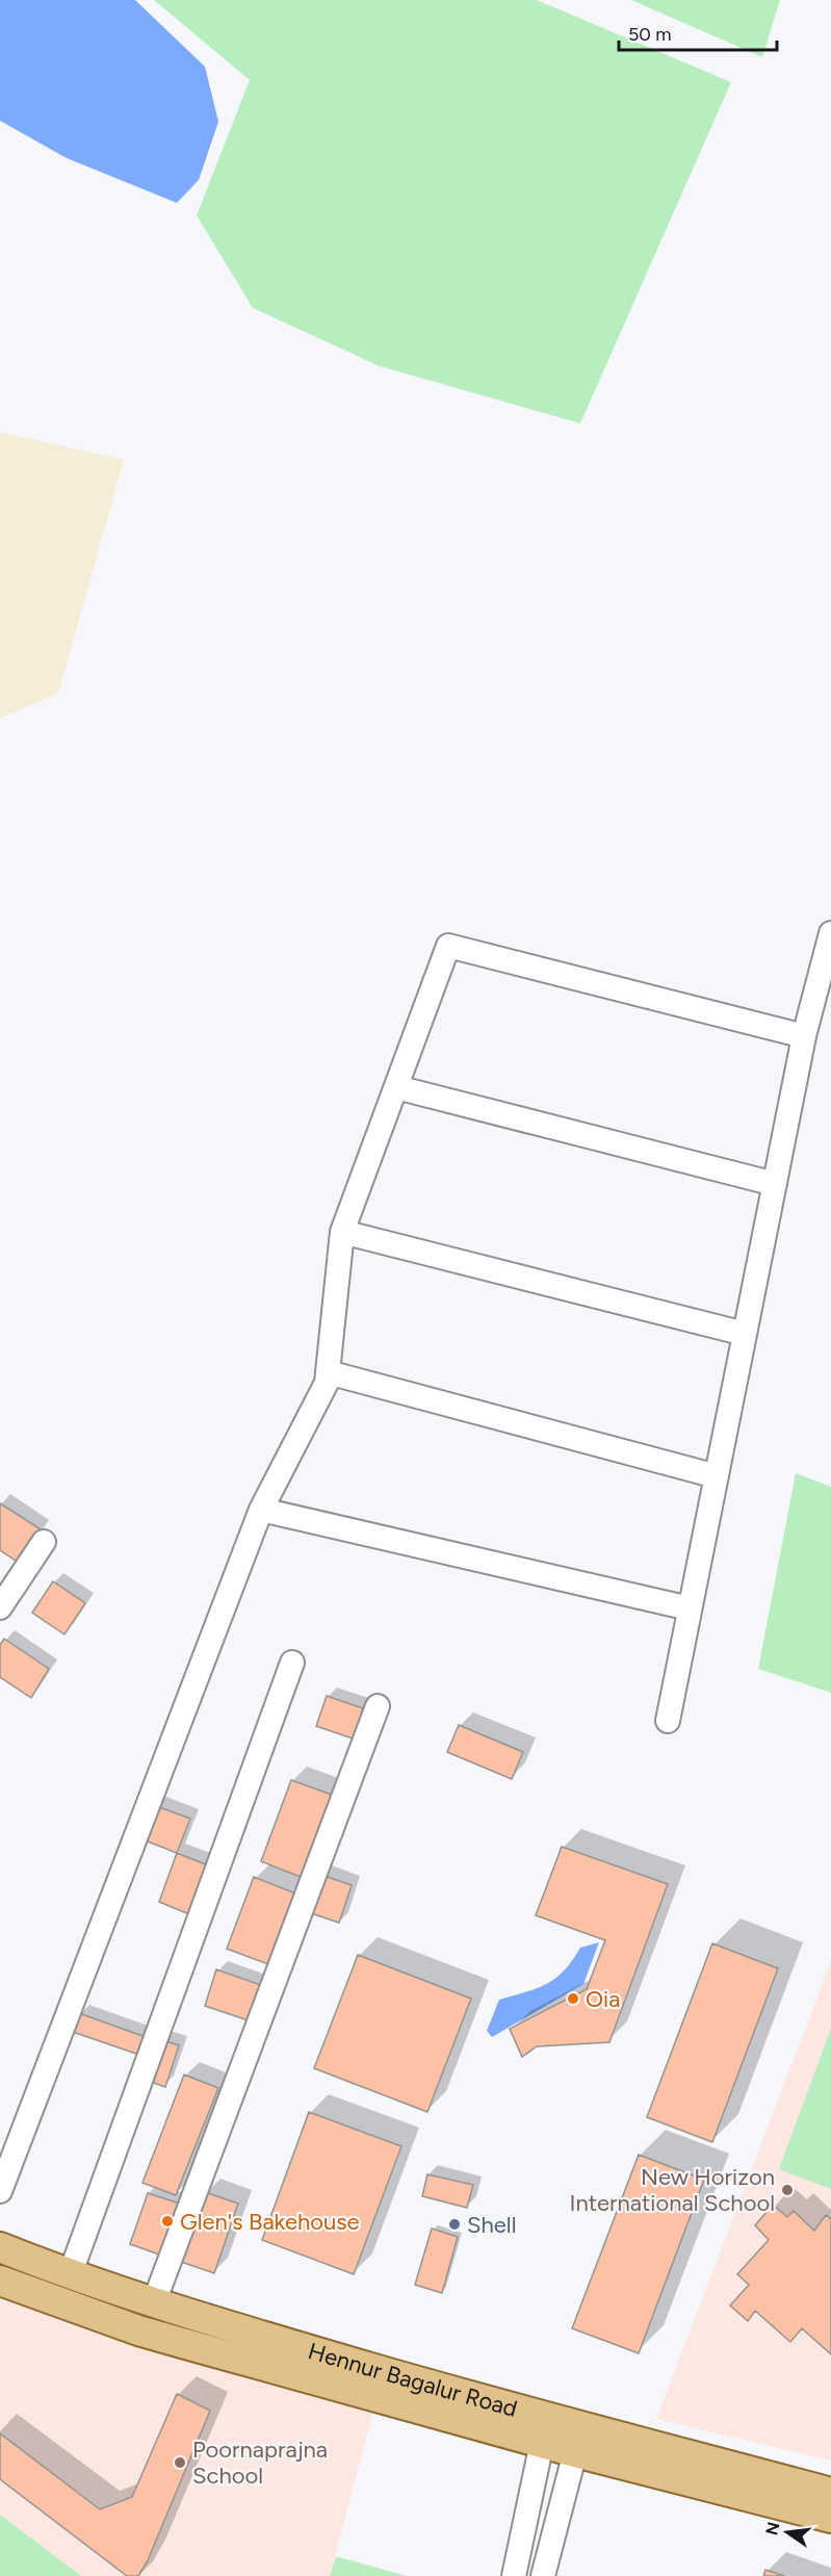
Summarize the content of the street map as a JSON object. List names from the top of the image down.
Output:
{
  "streets": {
    "main road": ["Hennur Bagalur Road"]
  },
  "places": [
    "Oia",
    "New Horizon International School",
    "Glen's Bakehouse",
    "Shell",
    "Poornaprajna School"
  ],
  "scale_bar": "50 m",
  "north": "left"
}
